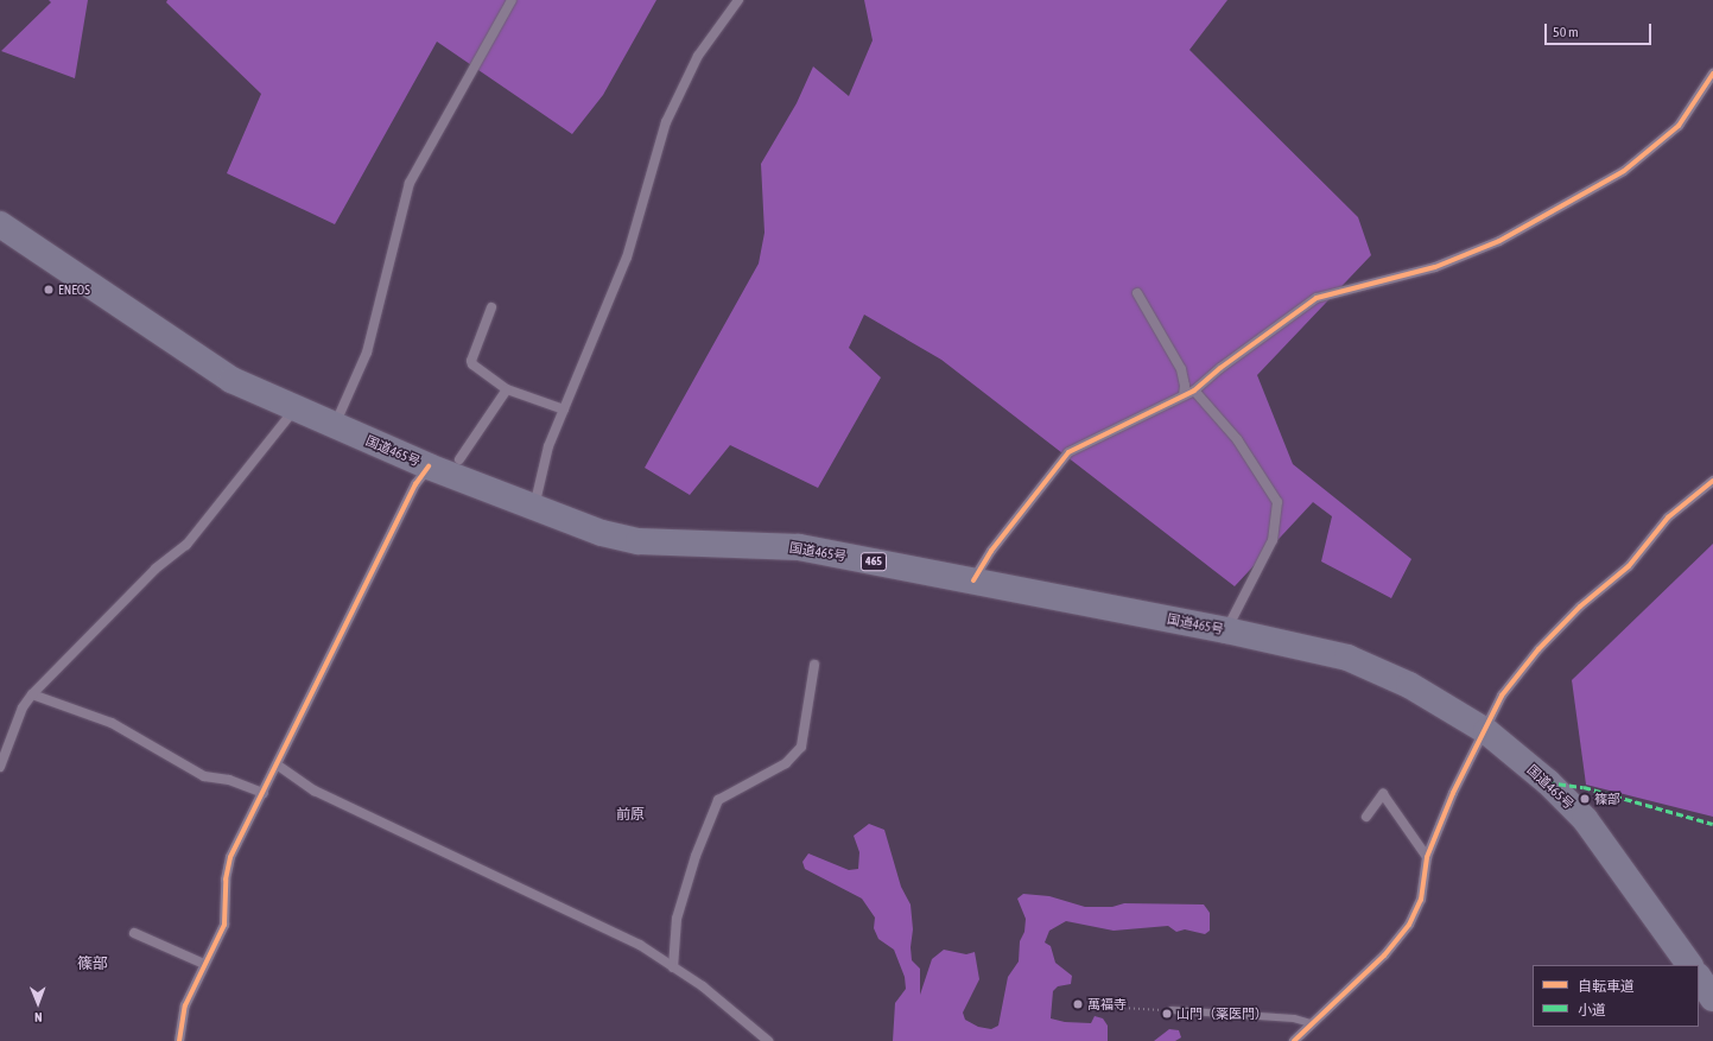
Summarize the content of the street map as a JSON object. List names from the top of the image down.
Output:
{
  "streets": {
    "highway": ["国道465号", "465"]
  },
  "districts": ["前原", "篠部"],
  "places": [
    "ENEOS",
    "篠部",
    "萬福寺",
    "山門（薬医門）"
  ],
  "legend": ["自転車道", "小道"],
  "scale_bar": "50 m",
  "north": "bottom"
}
